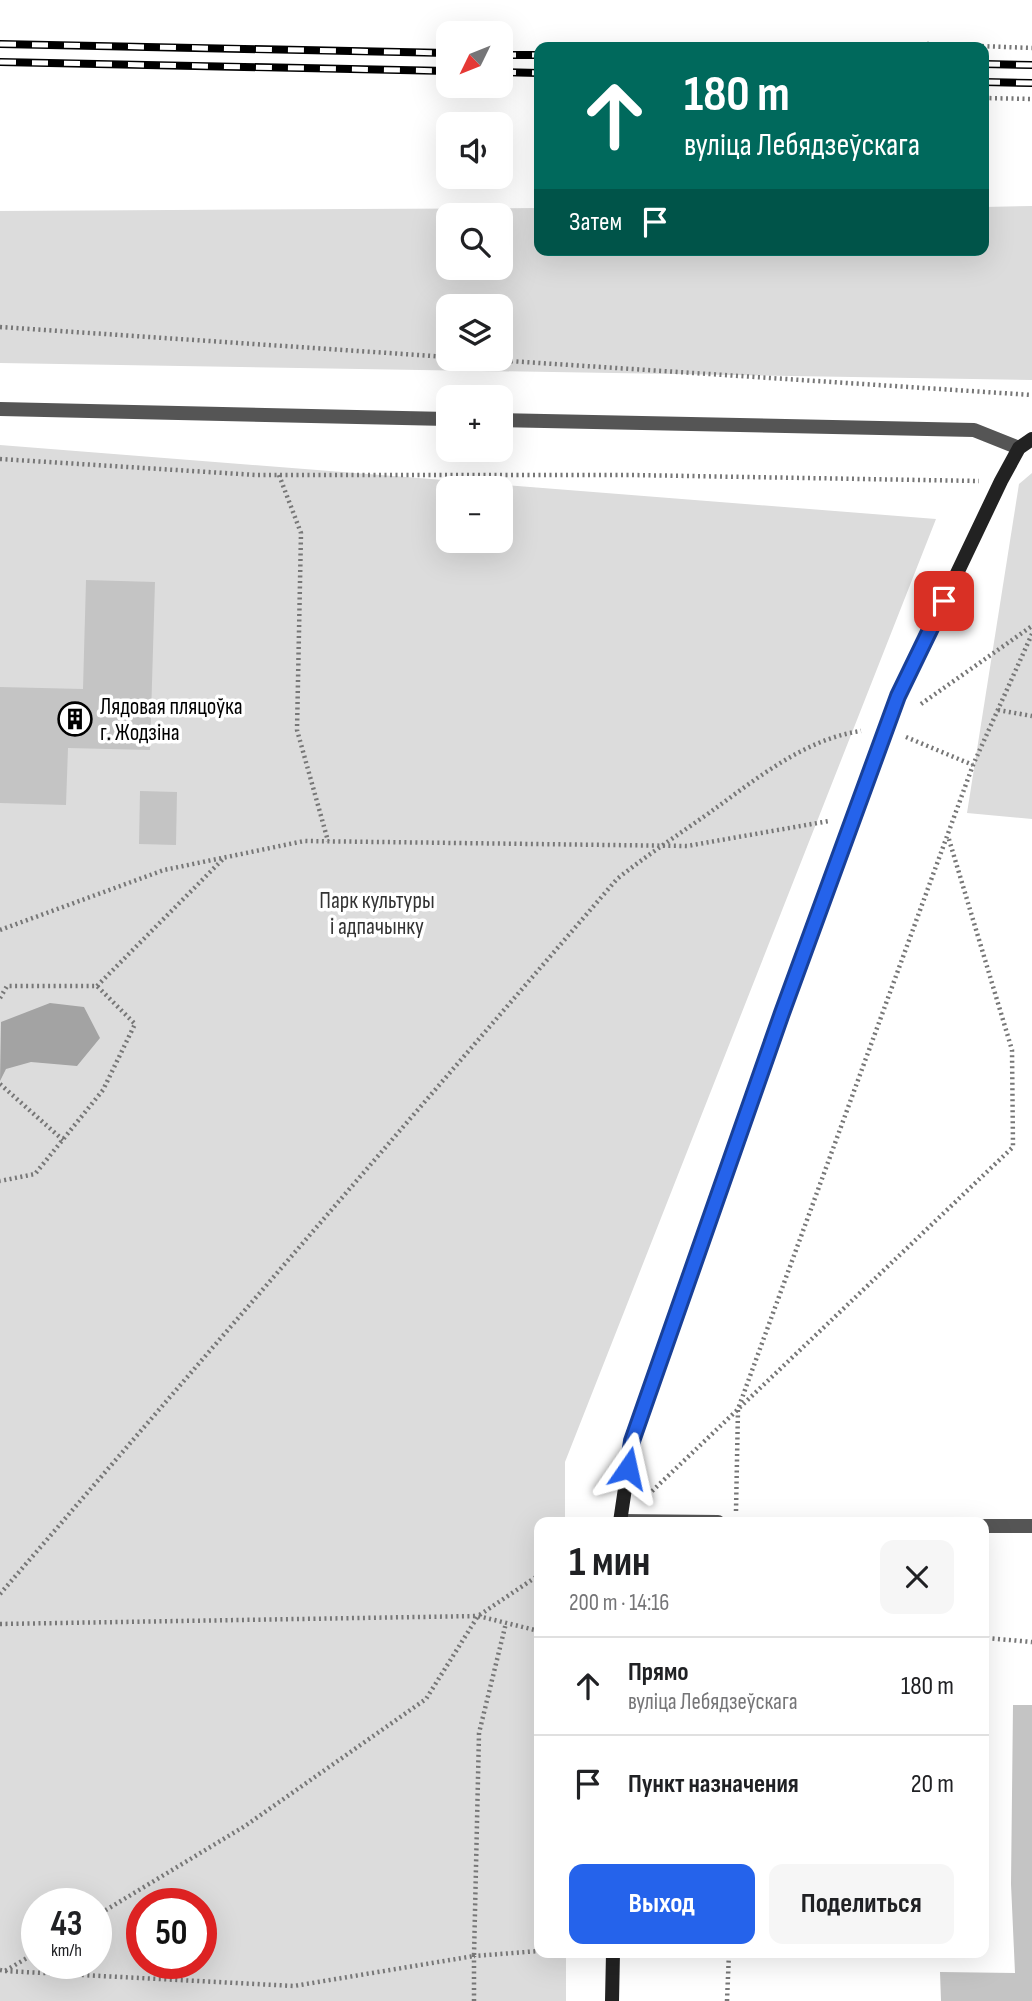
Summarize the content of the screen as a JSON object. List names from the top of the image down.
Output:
{
  "parks": ["Парк культуры і адпачынку"],
  "places": {
    "building": ["Лядовая пляцоўка г. Жодзіна"]
  },
  "north": "bottom left",
  "page": {
    "map_buttons": ["+", "−"],
    "turn": ["180 m", "вуліца Лебядзеўскага"],
    "then": "Затем",
    "heading": ["1 мин", "200 m · 14:16"],
    "list": [
      {
        "name": "Прямо",
        "note": "вуліца Лебядзеўскага",
        "value": "180 m"
      },
      {
        "name": "Пункт назначения",
        "value": "20 m"
      }
    ],
    "buttons": ["Выход", "Поделиться"],
    "speed": "43 km/h",
    "limit": "50"
  }
}
